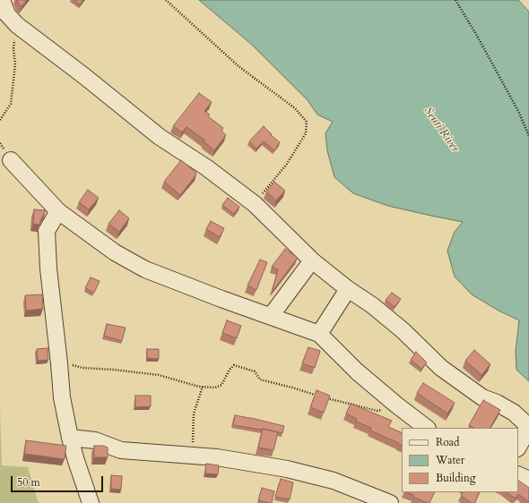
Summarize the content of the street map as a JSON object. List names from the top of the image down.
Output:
{
  "water": ["Seuti River"],
  "legend": ["Road", "Water", "Building"],
  "scale_bar": "50 m"
}
